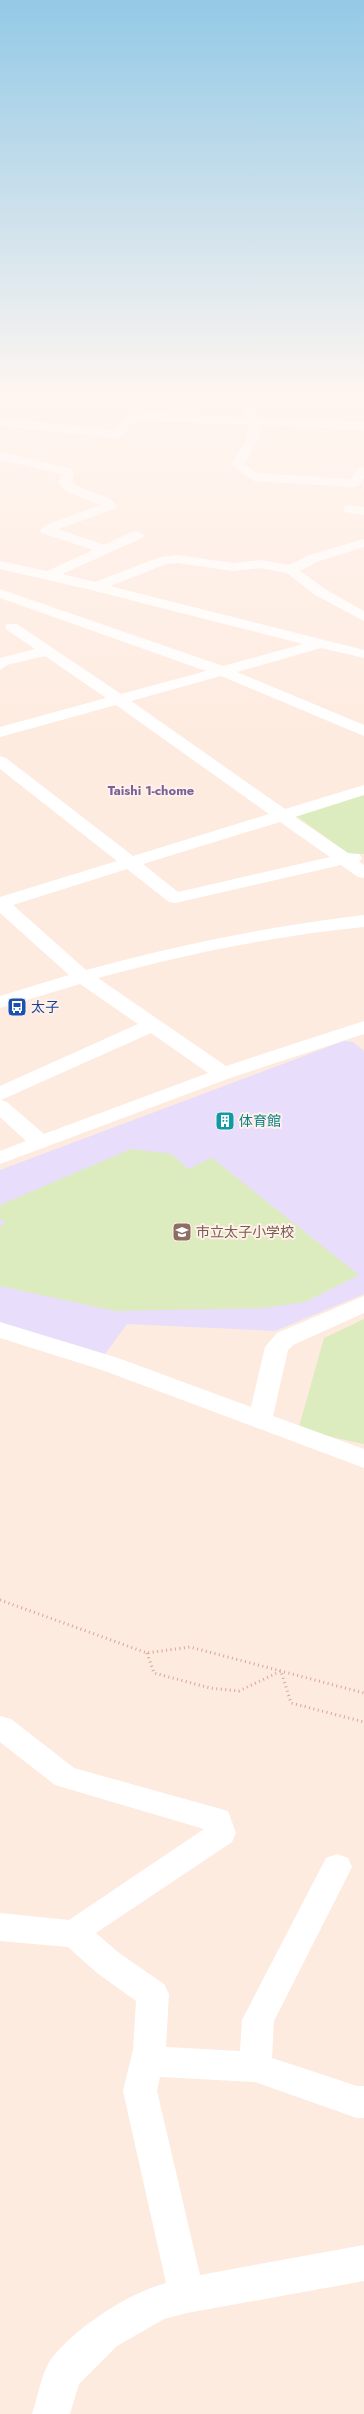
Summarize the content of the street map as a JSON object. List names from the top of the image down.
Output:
{
  "districts": ["Taishi 1-chome"],
  "places": {
    "bus stop": ["太子"],
    "building": ["体育館"],
    "school or university": ["市立太子小学校"]
  }
}
